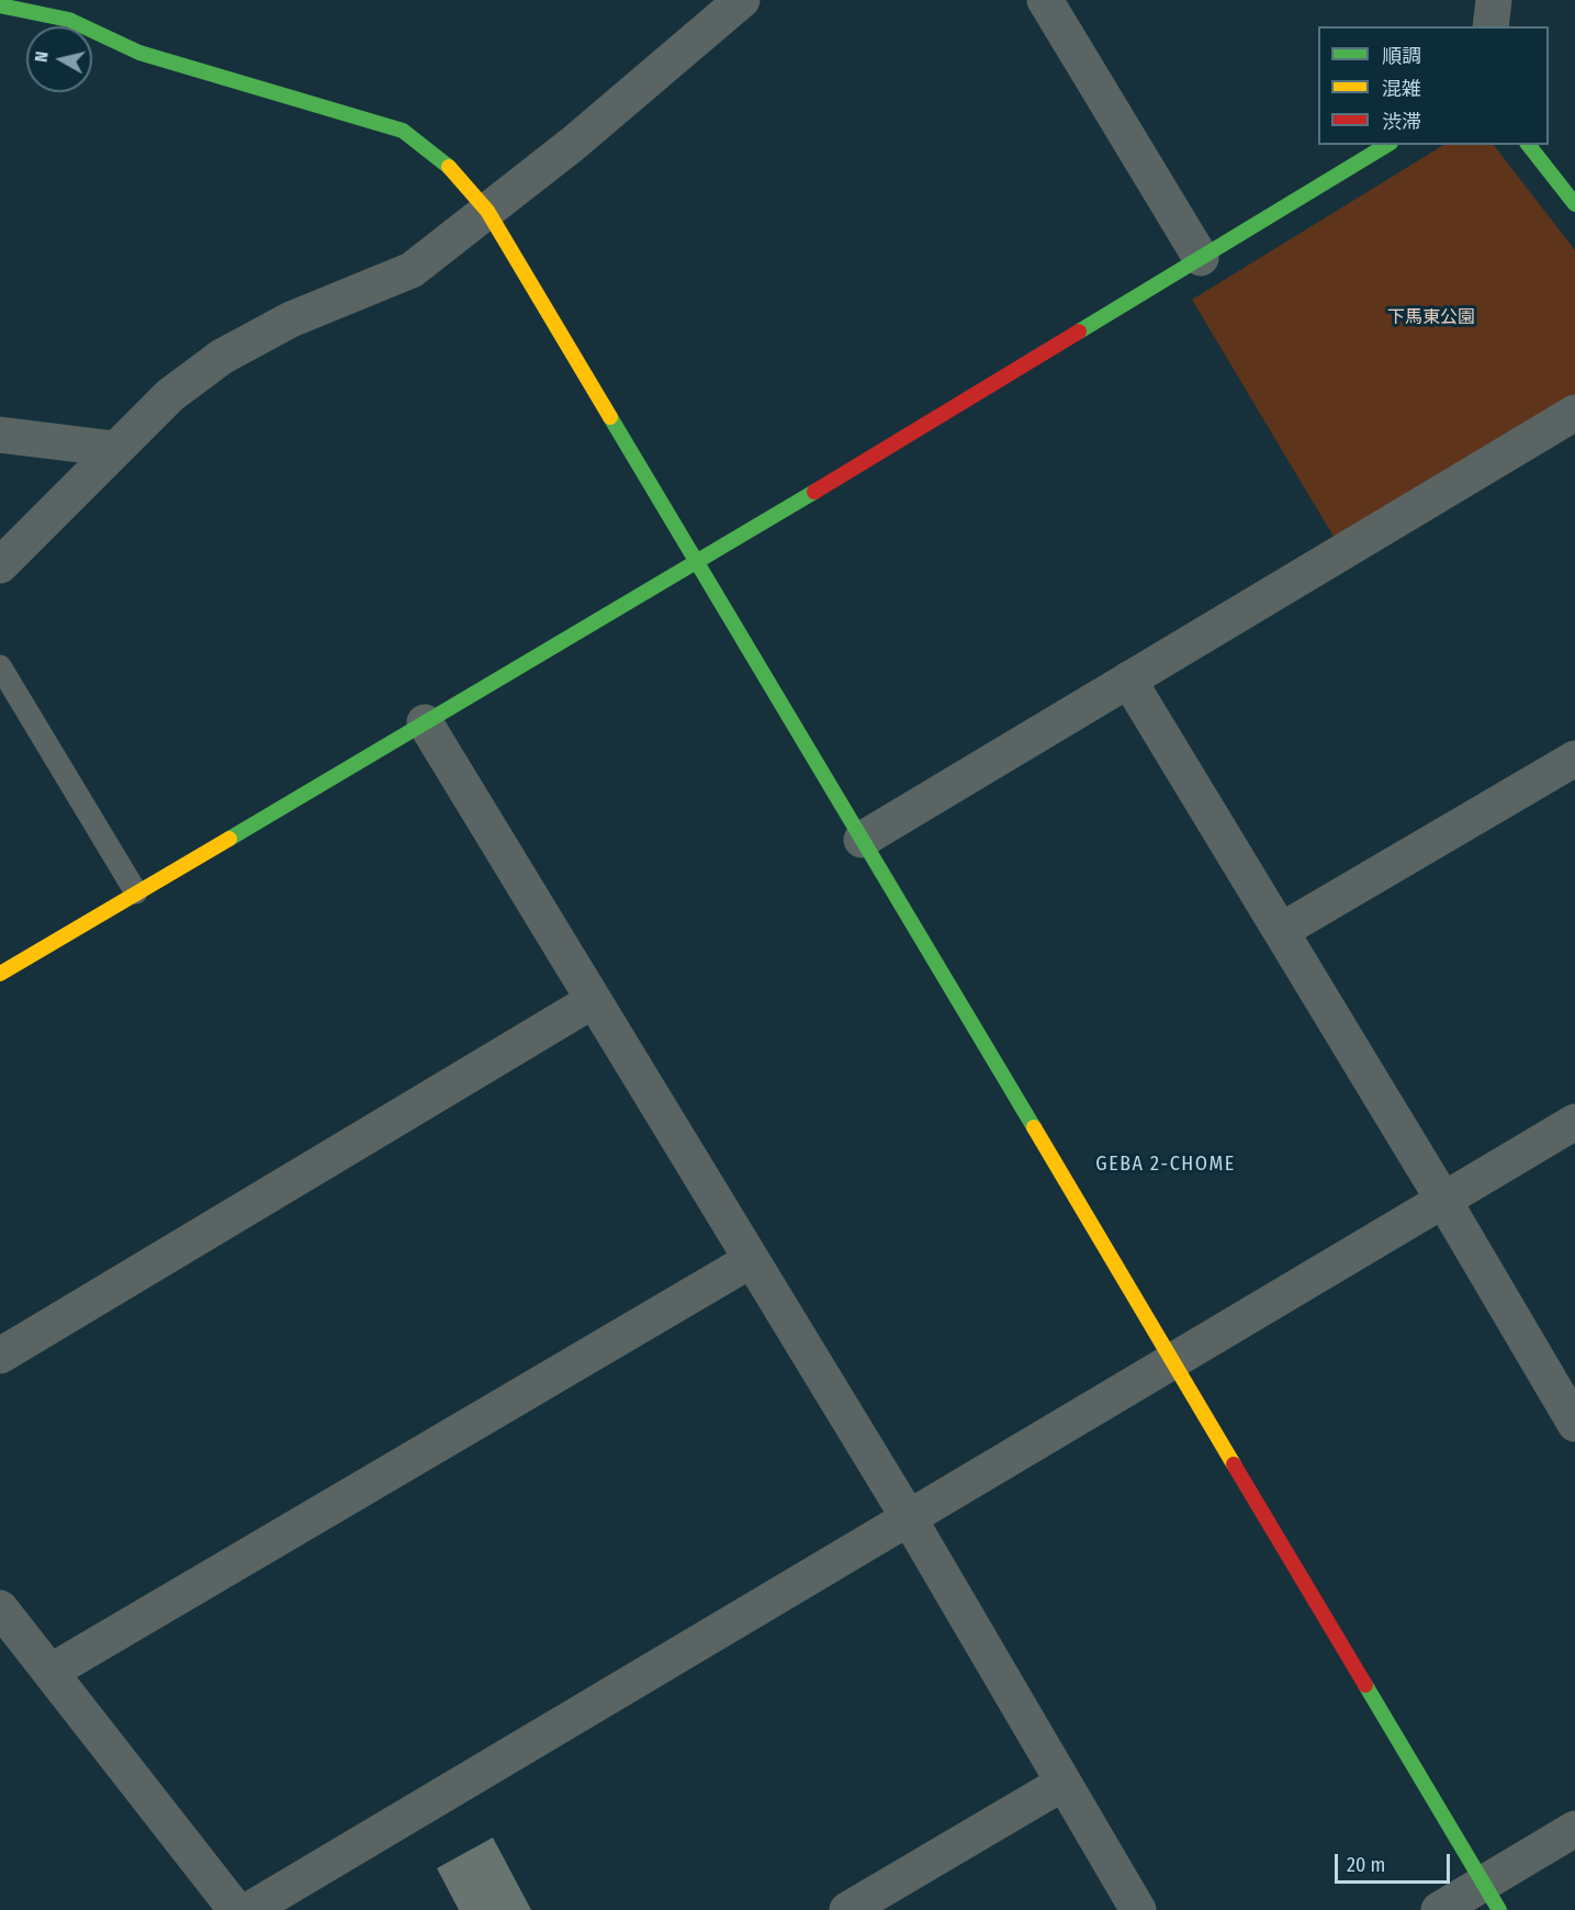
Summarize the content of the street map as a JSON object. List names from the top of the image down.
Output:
{
  "districts": ["GEBA 2-CHOME"],
  "parks": ["下馬東公園"],
  "legend": ["順調", "混雑", "渋滞"],
  "scale_bar": "20 m",
  "north": "left"
}
